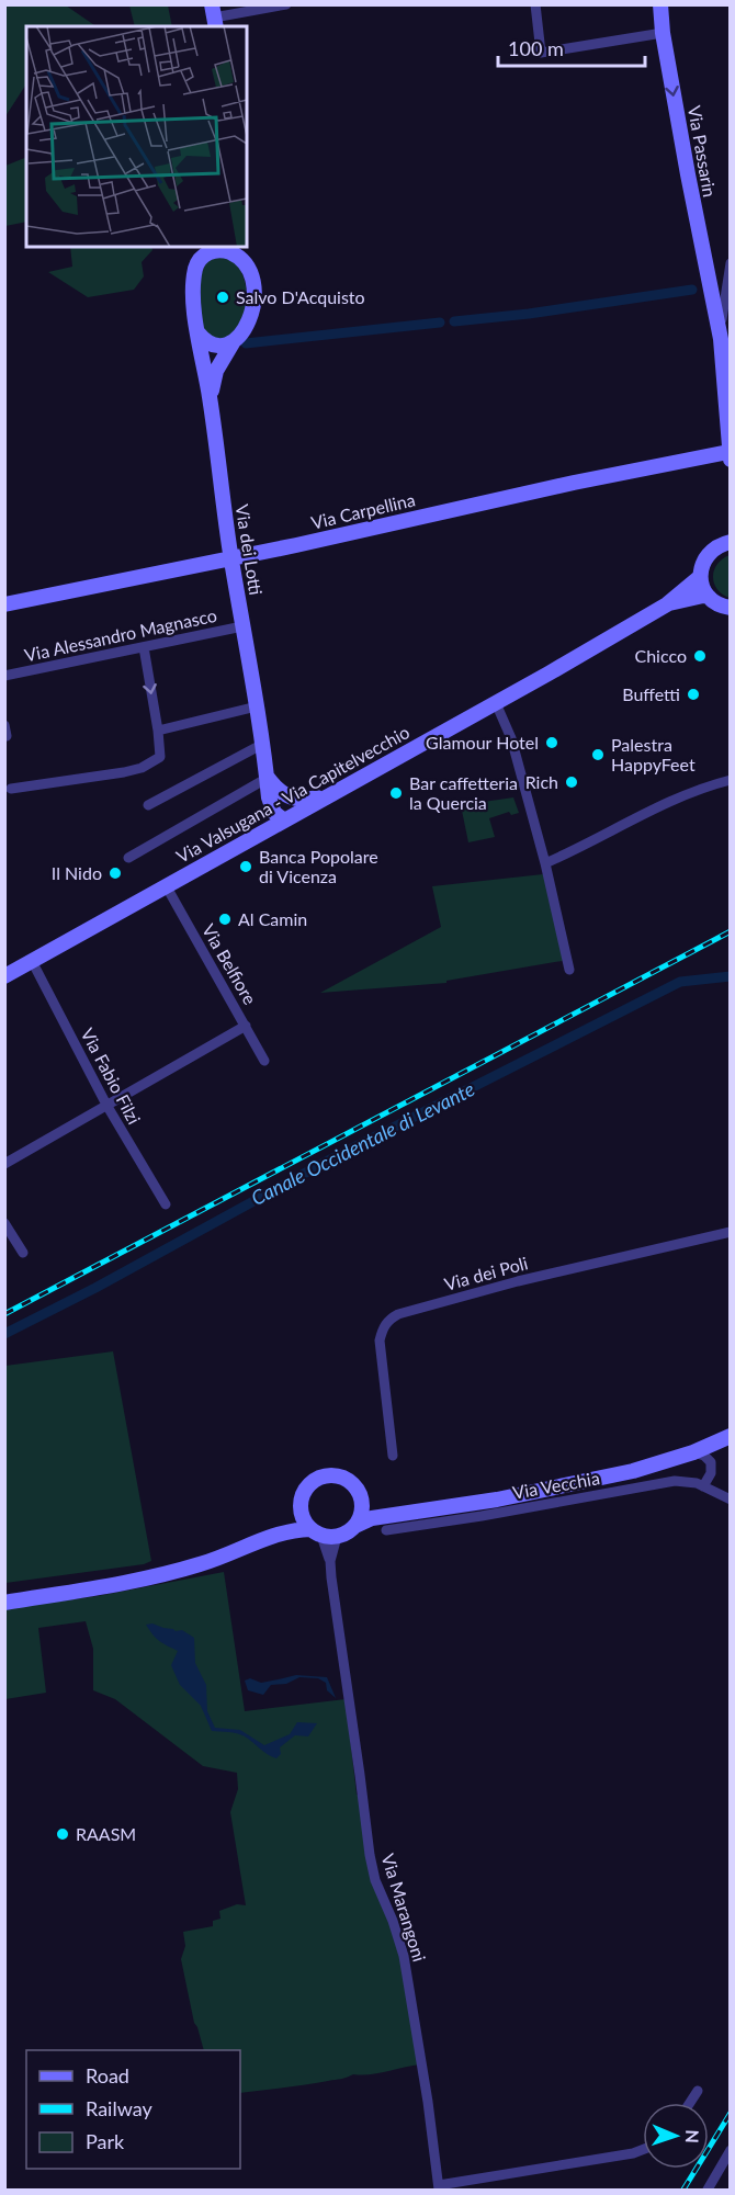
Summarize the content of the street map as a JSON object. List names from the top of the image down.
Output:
{
  "streets": {
    "street": [
      "Via Passarin",
      "Via Carpellina",
      "Via dei Lotti",
      "Via Alessandro Magnasco",
      "Via Valsugana - Via Capitelvecchio",
      "Via Belfiore",
      "Via Fabio Filzi",
      "Via dei Poli",
      "Via Vecchia",
      "Via Marangoni"
    ]
  },
  "crossings": [
    ["Via Passarin", "Via Carpellina"],
    ["Via Carpellina", "Via dei Lotti"],
    ["Via dei Lotti", "Via Alessandro Magnasco"],
    ["Via dei Lotti", "Via Valsugana - Via Capitelvecchio"],
    ["Via Valsugana - Via Capitelvecchio", "Via Belfiore"],
    ["Via Valsugana - Via Capitelvecchio", "Via Fabio Filzi"]
  ],
  "one_way": ["Via Passarin"],
  "water": ["Canale Occidentale di Levante"],
  "places": [
    "Salvo D'Acquisto",
    "Chicco",
    "Buffetti",
    "Glamour Hotel",
    "Palestra HappyFeet",
    "Rich",
    "Bar caffetteria la Quercia",
    "Banca Popolare di Vicenza",
    "Il Nido",
    "Al Camin",
    "RAASM"
  ],
  "legend": ["Road", "Railway", "Park"],
  "scale_bar": "100 m",
  "north": "right"
}
